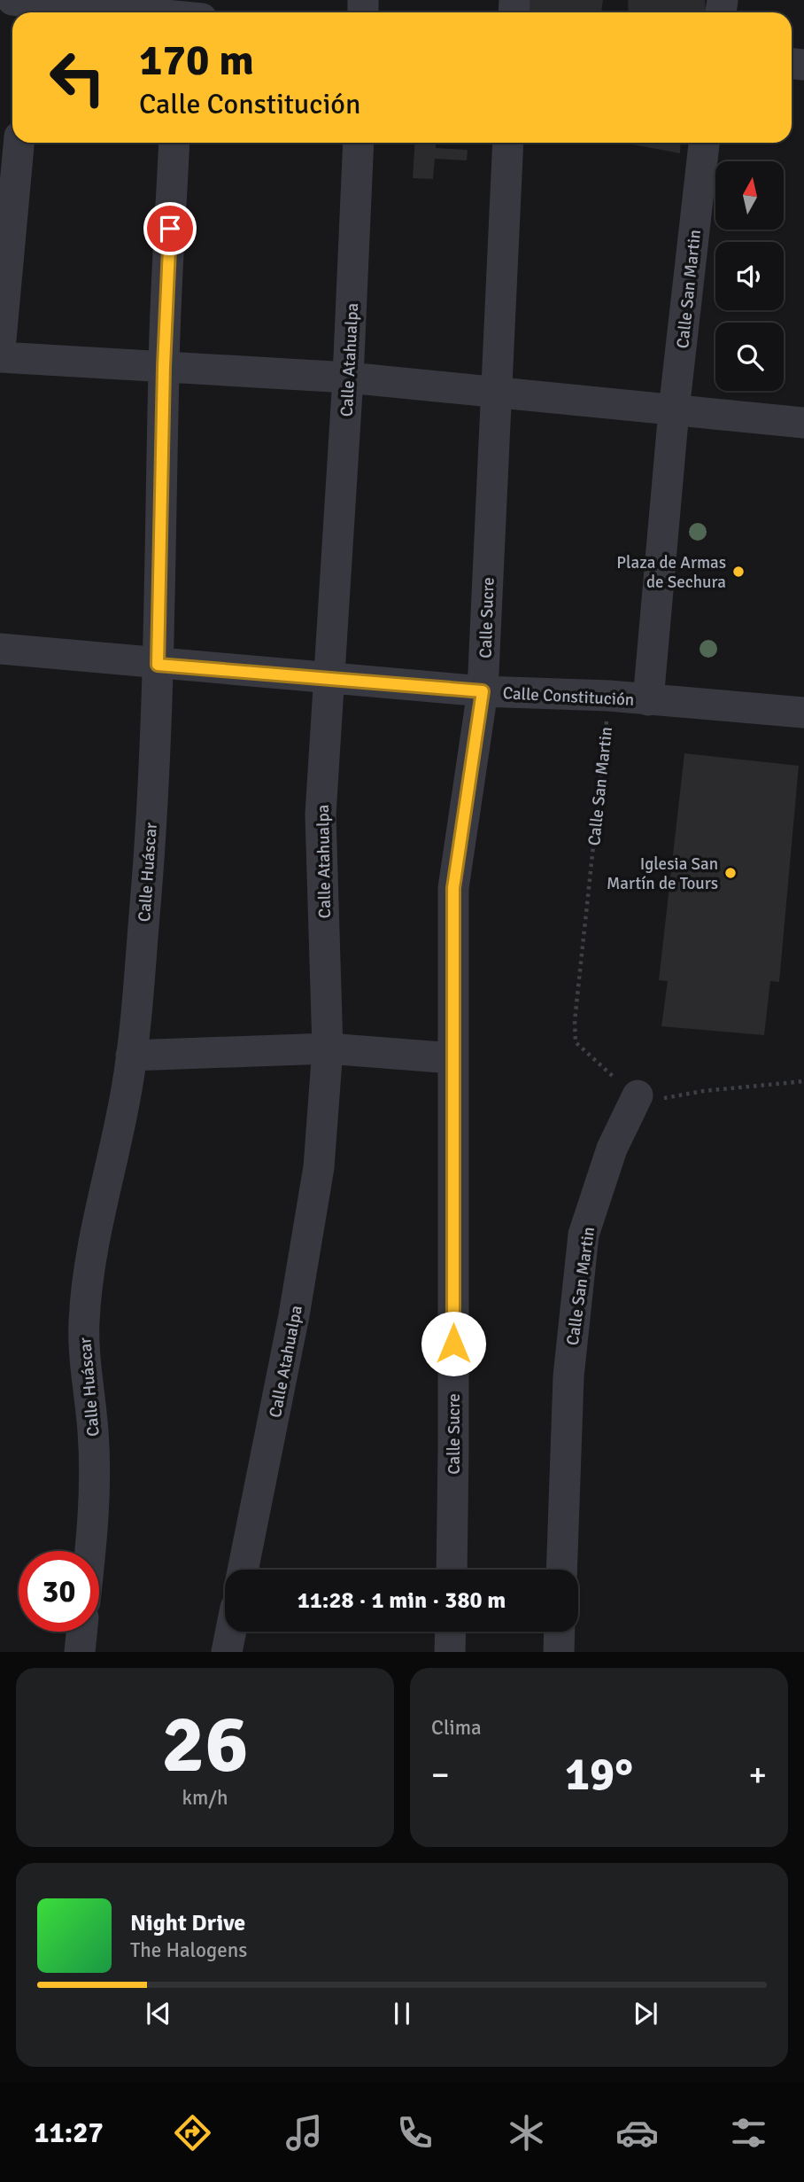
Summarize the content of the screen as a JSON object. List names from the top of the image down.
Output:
{
  "streets": {
    "street": [
      "Calle San Martin",
      "Calle Atahualpa",
      "Calle Sucre",
      "Calle Constitución",
      "Calle Huáscar"
    ]
  },
  "crossings": [
    ["Calle San Martin", "Calle Constitución"],
    ["Calle Atahualpa", "Calle Constitución"],
    ["Calle Sucre", "Calle Constitución"],
    ["Calle Constitución", "Calle Huáscar"]
  ],
  "places": ["Plaza de Armas de Sechura", "Iglesia San Martín de Tours"],
  "north": "top",
  "page": {
    "turn": ["170 m", "Calle Constitución"],
    "limit": "30",
    "trip": "11:28 · 1 min · 380 m",
    "tile": [
      ["26", "km/h"],
      "Clima"
    ],
    "heat": ["−", "19°", "+"],
    "song": ["Night Drive", "The Halogens"],
    "tabs": "11:27"
  }
}
